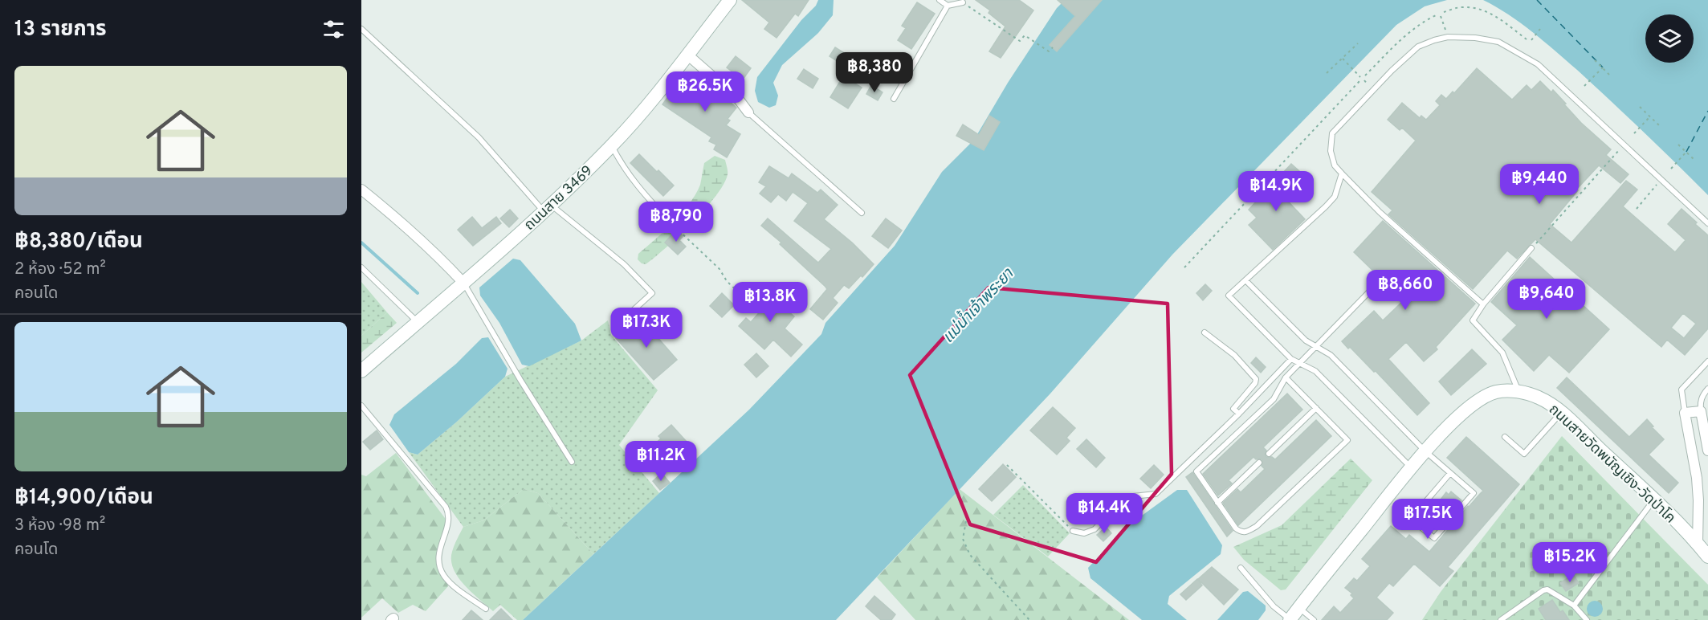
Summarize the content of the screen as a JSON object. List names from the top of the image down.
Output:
{
  "streets": {
    "main road": ["ถนนสาย 3469", "ถนนสายวัดพนัญเชิง-วัดป่าโค"]
  },
  "water": ["แม่น้ำเจ้าพระยา"],
  "page": {
    "heading": "13 รายการ",
    "price": [
      "฿8,380",
      "฿26.5K",
      "฿9,440",
      "฿14.9K",
      "฿8,790",
      "฿8,660",
      "฿9,640",
      "฿13.8K",
      "฿17.3K",
      "฿11.2K",
      "฿14.4K",
      "฿17.5K",
      "฿15.2K"
    ],
    "list": [
      {
        "name": "฿8,380/เดือน",
        "note": "2 ห้อง · 52 m² · คอนโด"
      },
      {
        "name": "฿14,900/เดือน",
        "note": "3 ห้อง · 98 m² · คอนโด"
      }
    ]
  }
}
